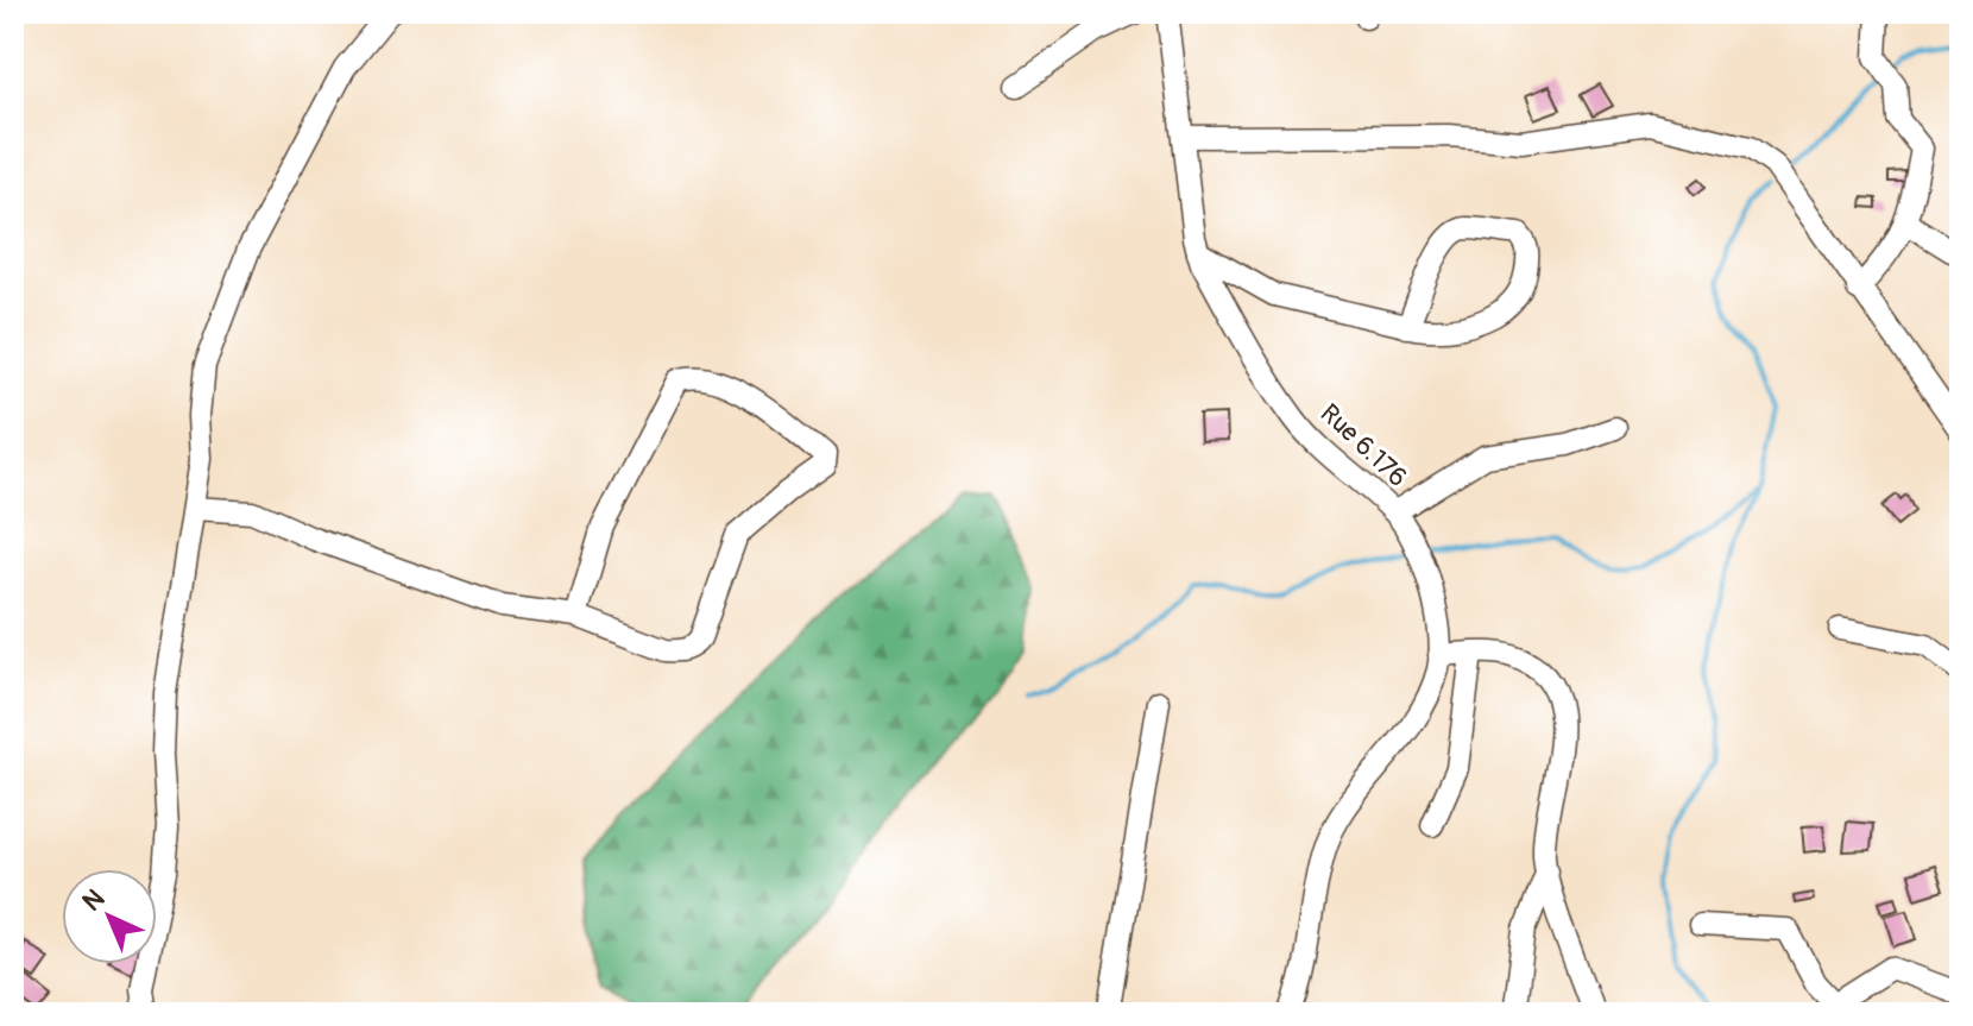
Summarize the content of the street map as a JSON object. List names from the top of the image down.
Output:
{
  "streets": {
    "street": ["Rue 6.176"]
  },
  "north": "top left"
}
